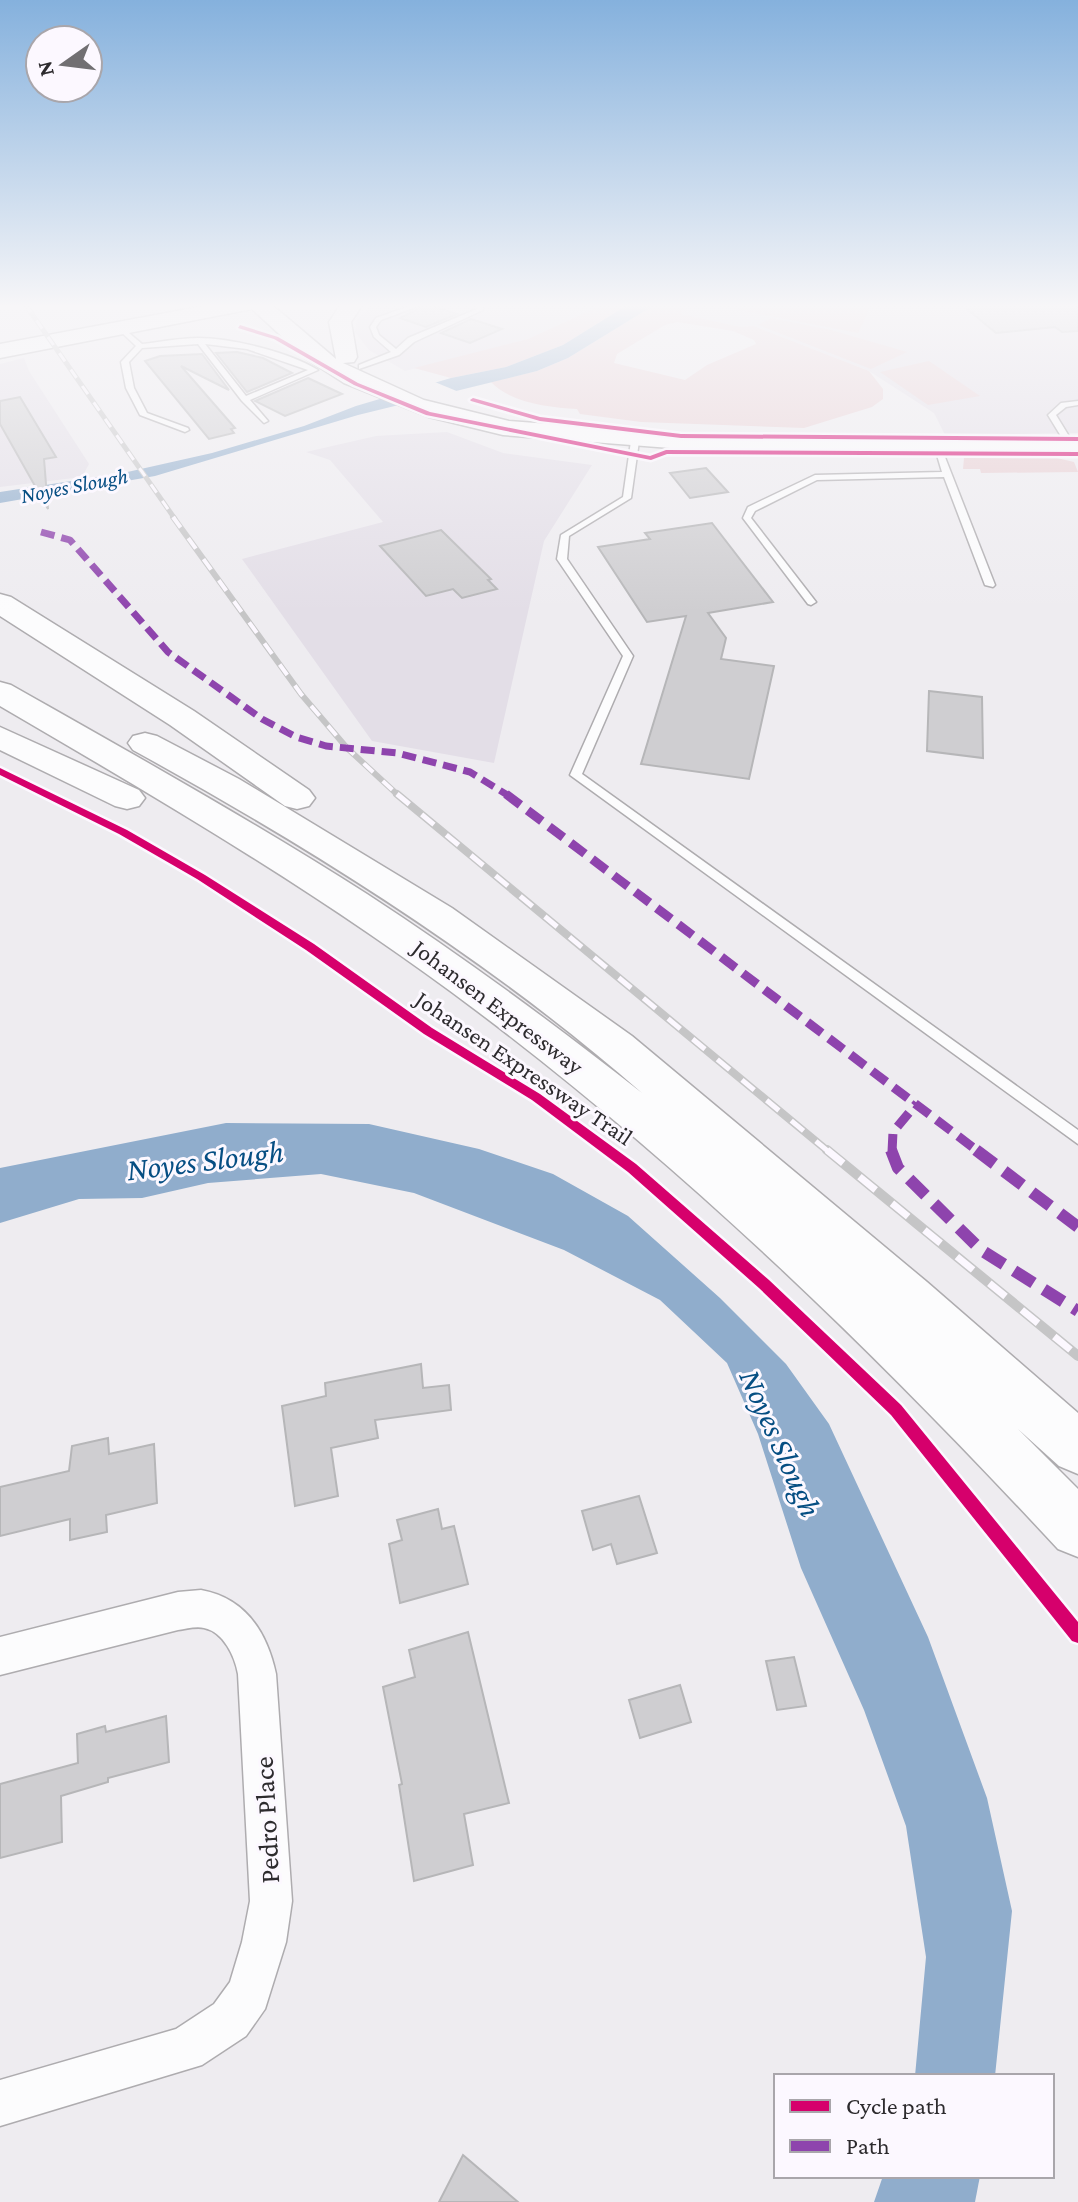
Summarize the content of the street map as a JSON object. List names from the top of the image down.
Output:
{
  "streets": {
    "main road": ["Johansen Expressway"],
    "street": ["Pedro Place"],
    "cycle path": ["Johansen Expressway Trail"]
  },
  "water": ["Noyes Slough"],
  "legend": ["Cycle path", "Path"],
  "north": "left"
}
